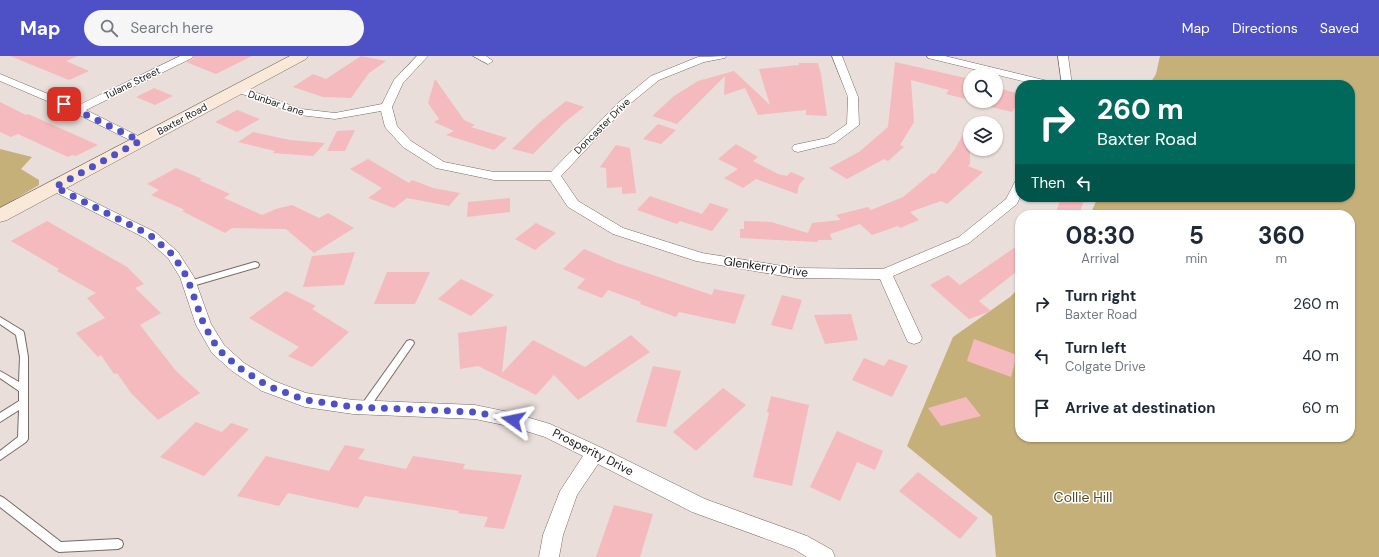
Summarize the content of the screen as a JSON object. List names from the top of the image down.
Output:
{
  "streets": {
    "street": [
      "Tulane Street",
      "Dunbar Lane",
      "Baxter Road",
      "Doncaster Drive",
      "Glenkerry Drive",
      "Prosperity Drive"
    ]
  },
  "crossings": [
    ["Dunbar Lane", "Baxter Road"],
    ["Baxter Road", "Prosperity Drive"],
    ["Doncaster Drive", "Glenkerry Drive"]
  ],
  "parks": ["Collie Hill"],
  "page": {
    "header": "Map",
    "search": "Search here",
    "nav": ["Map", "Directions", "Saved"],
    "turn": ["260 m", "Baxter Road"],
    "then": "Then",
    "eta": [
      "08:30",
      "Arrival",
      "5",
      "min",
      "360",
      "m"
    ],
    "list": [
      {
        "name": "Turn right",
        "note": "Baxter Road",
        "value": "260 m"
      },
      {
        "name": "Turn left",
        "note": "Colgate Drive",
        "value": "40 m"
      },
      {
        "name": "Arrive at destination",
        "value": "60 m"
      }
    ]
  }
}
